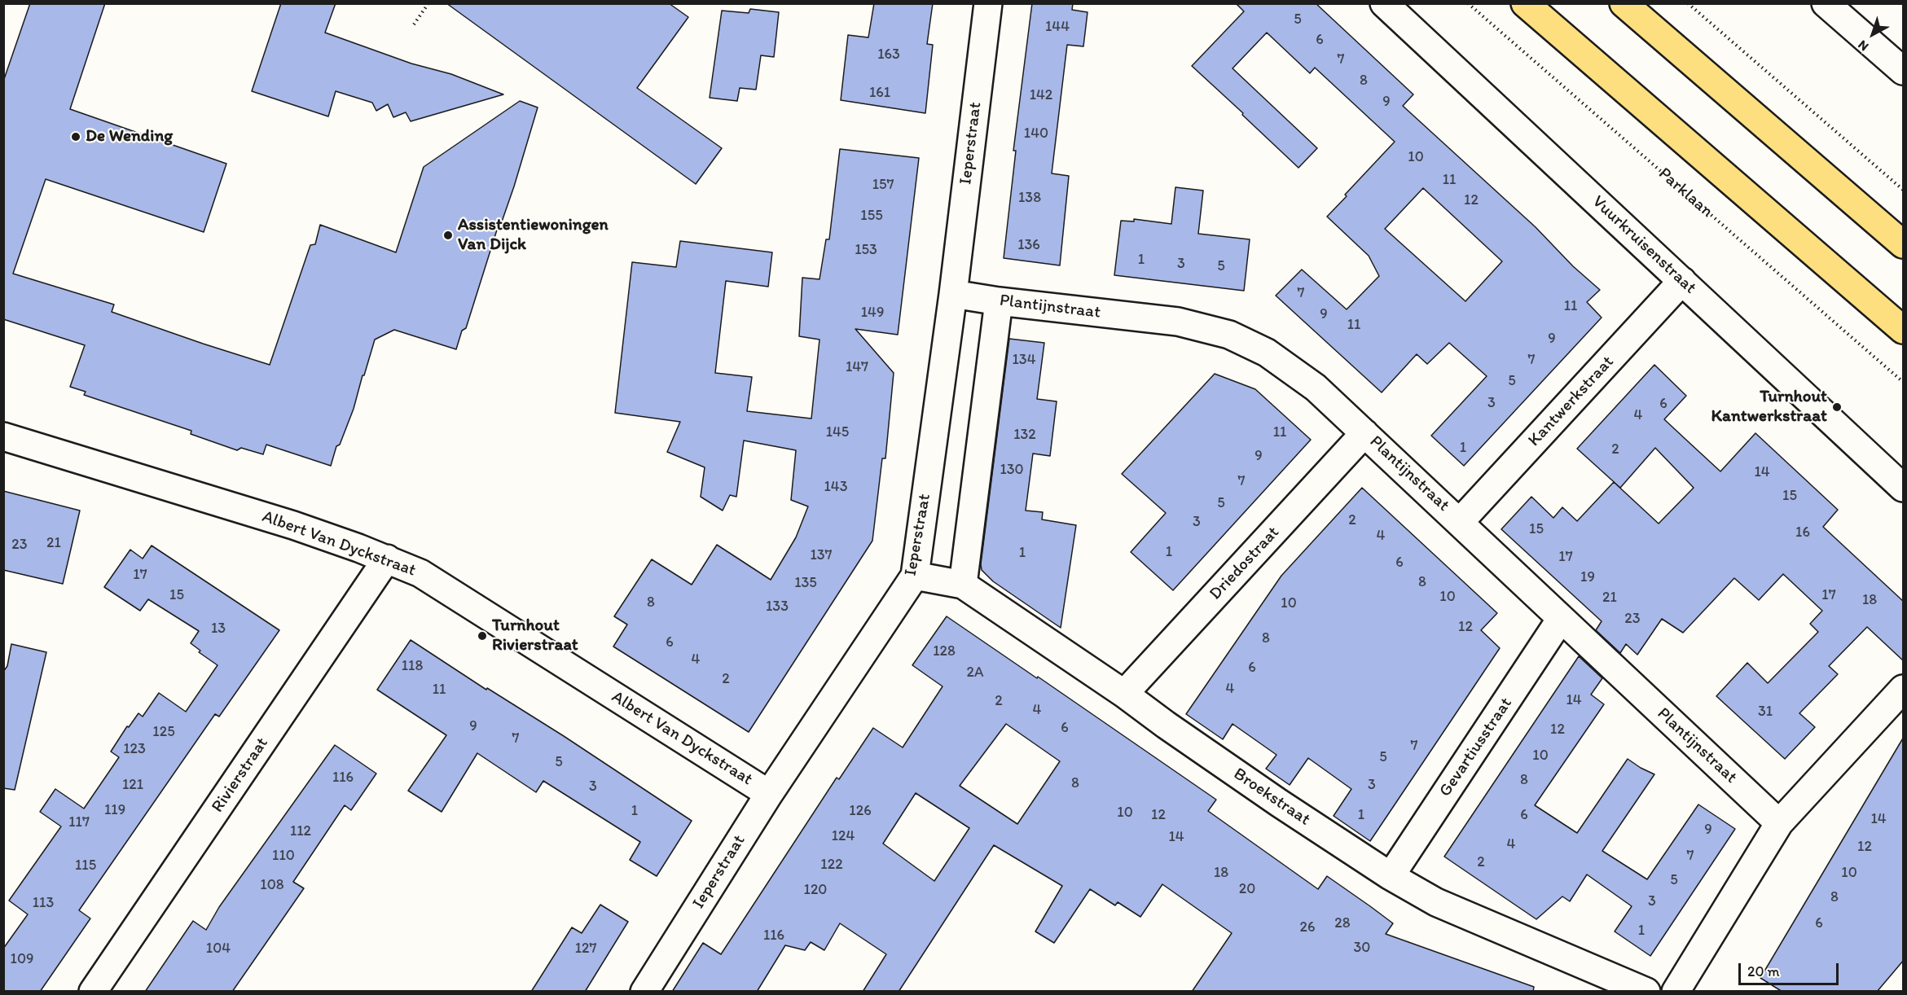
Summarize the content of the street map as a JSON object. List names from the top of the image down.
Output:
{
  "streets": {
    "street": [
      "Ieperstraat",
      "Vuurkruisenstraat",
      "Plantijnstraat",
      "Kantwerkstraat",
      "Albert Van Dyckstraat",
      "Driedostraat",
      "Gevartiusstraat",
      "Rivierstraat",
      "Broekstraat"
    ],
    "path": ["Parklaan"]
  },
  "crossings": [
    ["Ieperstraat", "Plantijnstraat"],
    ["Ieperstraat", "Albert Van Dyckstraat"],
    ["Ieperstraat", "Broekstraat"],
    ["Vuurkruisenstraat", "Kantwerkstraat"],
    ["Plantijnstraat", "Kantwerkstraat"],
    ["Plantijnstraat", "Driedostraat"],
    ["Plantijnstraat", "Gevartiusstraat"],
    ["Albert Van Dyckstraat", "Rivierstraat"],
    ["Driedostraat", "Broekstraat"],
    ["Gevartiusstraat", "Broekstraat"]
  ],
  "places": [
    "De Wending",
    "Assistentiewoningen Van Dijck",
    "Turnhout Kantwerkstraat",
    "Turnhout Rivierstraat"
  ],
  "house_numbers": [
    "5",
    "144",
    "6",
    "163",
    "7",
    "8",
    "161",
    "142",
    "9",
    "140",
    "10",
    "11",
    "157",
    "138",
    "12",
    "155",
    "136",
    "153",
    "1",
    "3",
    "5",
    "7",
    "11",
    "149",
    "9",
    "11",
    "9",
    "134",
    "7",
    "147",
    "5",
    "3",
    "6",
    "4",
    "145",
    "11",
    "132",
    "1",
    "2",
    "9",
    "130",
    "14",
    "7",
    "143",
    "15",
    "5",
    "2",
    "3",
    "15",
    "16",
    "4",
    "21",
    "23",
    "1",
    "1",
    "137",
    "17",
    "6",
    "17",
    "19",
    "8",
    "135",
    "15",
    "17",
    "10",
    "21",
    "18",
    "8",
    "10",
    "133",
    "23",
    "12",
    "13",
    "8",
    "6",
    "128",
    "4",
    "118",
    "6",
    "2A",
    "2",
    "4",
    "11",
    "14",
    "2",
    "4",
    "31",
    "9",
    "6",
    "12",
    "125",
    "7",
    "7",
    "123",
    "10",
    "5",
    "5",
    "116",
    "8",
    "8",
    "121",
    "3",
    "3",
    "119",
    "1",
    "126",
    "10",
    "12",
    "1",
    "6",
    "14",
    "117",
    "9",
    "112",
    "124",
    "14",
    "4",
    "12",
    "110",
    "7",
    "2",
    "122",
    "115",
    "18",
    "10",
    "5",
    "108",
    "20",
    "120",
    "8",
    "3",
    "113",
    "28",
    "6",
    "26",
    "1",
    "116",
    "30",
    "104",
    "127",
    "109"
  ],
  "scale_bar": "20 m",
  "north": "bottom left"
}
